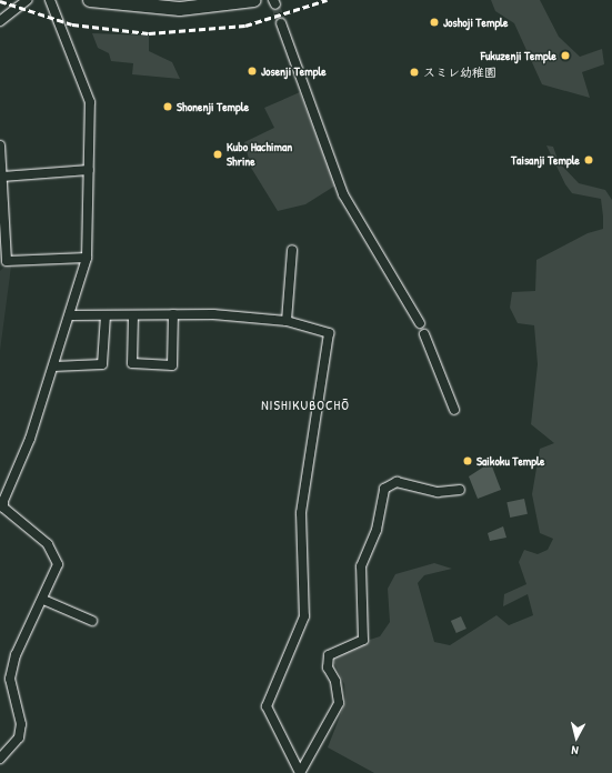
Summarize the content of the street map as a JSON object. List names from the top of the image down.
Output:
{
  "districts": ["NISHIKUBOCHŌ"],
  "places": [
    "Joshoji Temple",
    "Fukuzenji Temple",
    "Josenji Temple",
    "スミレ幼稚園",
    "Shonenji Temple",
    "Kubo Hachiman Shrine",
    "Taisanji Temple",
    "Saikoku Temple"
  ],
  "north": "bottom"
}
